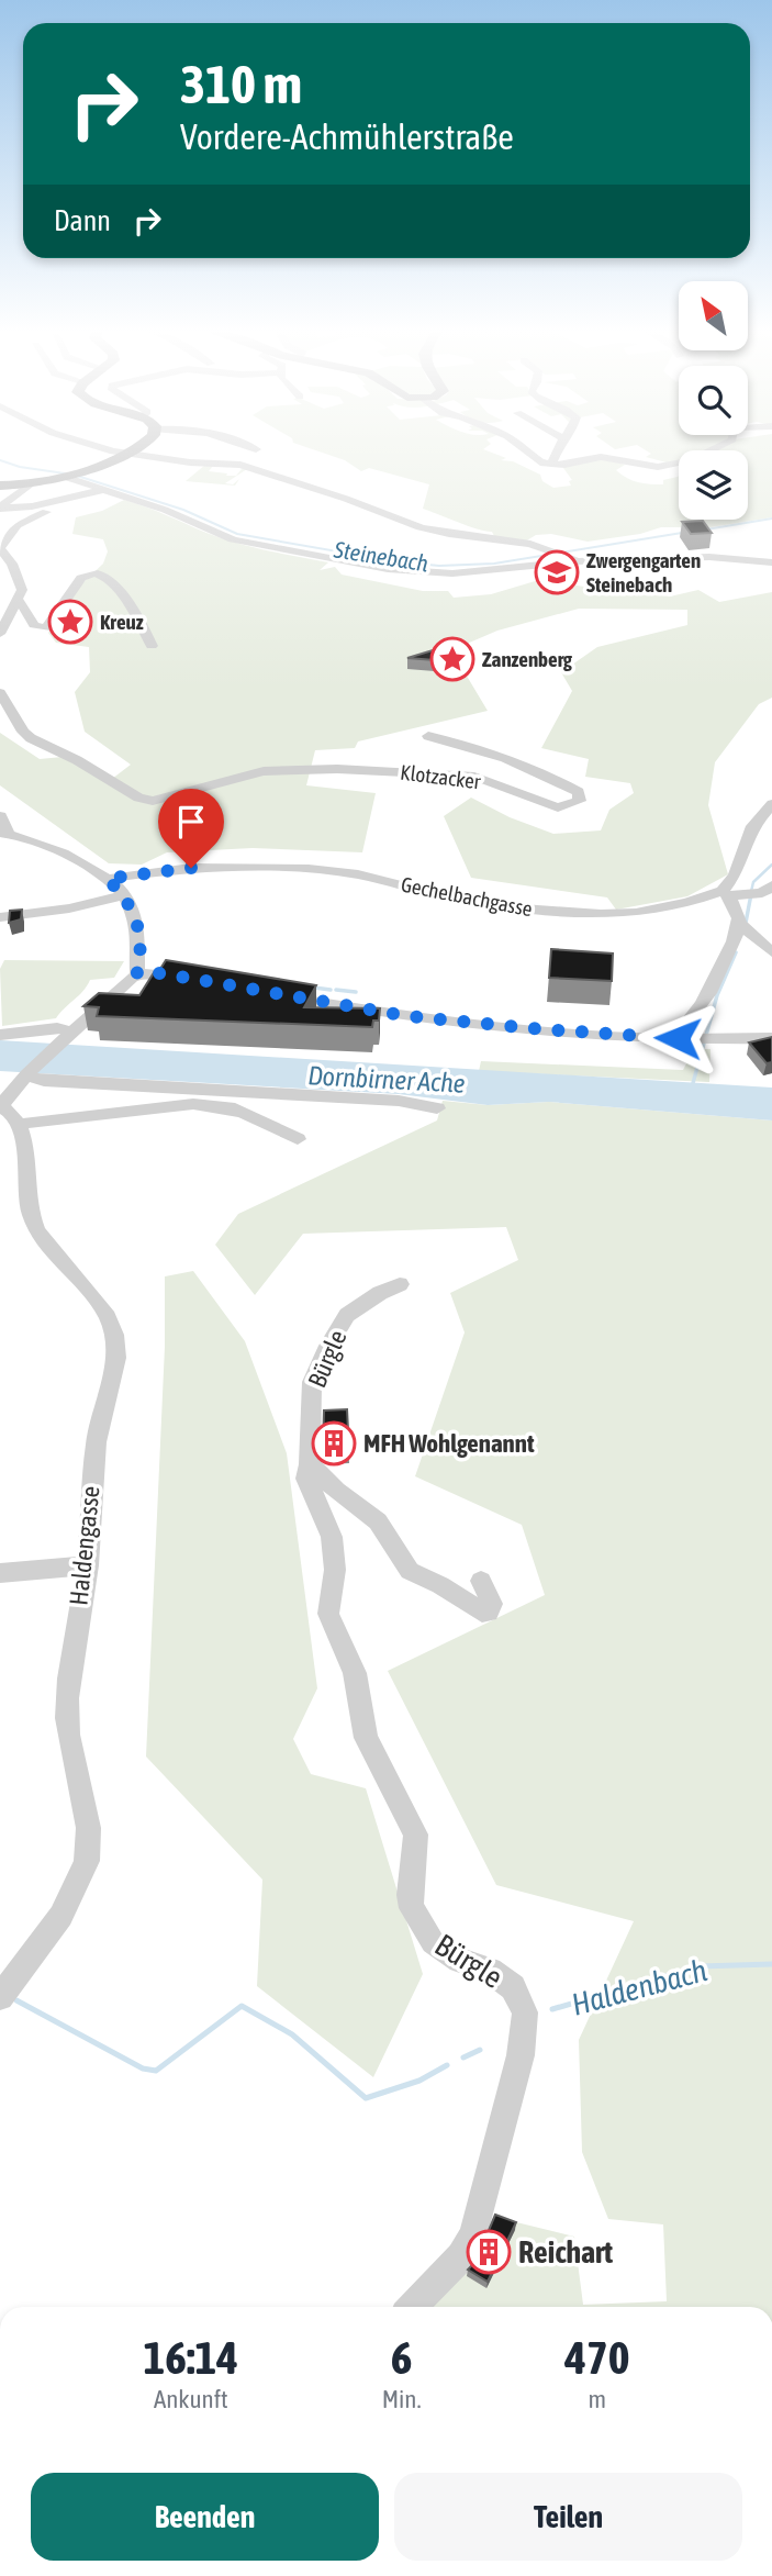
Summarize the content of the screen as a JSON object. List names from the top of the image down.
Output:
{
  "streets": {
    "street": [
      "Klotzacker",
      "Gechelbachgasse",
      "Bürgle",
      "Haldengasse"
    ]
  },
  "water": ["Steinebach", "Dornbirner Ache", "Haldenbach"],
  "places": {
    "school or university": ["Zwergengarten Steinebach"],
    "place": ["Kreuz", "Zanzenberg"],
    "building": ["MFH Wohlgenannt", "Reichart"]
  },
  "north": "top left",
  "page": {
    "turn": ["310 m", "Vordere-Achmühlerstraße"],
    "then": "Dann",
    "eta": [
      "16:14",
      "Ankunft",
      "6",
      "Min.",
      "470",
      "m"
    ],
    "buttons": ["Beenden", "Teilen"]
  }
}
